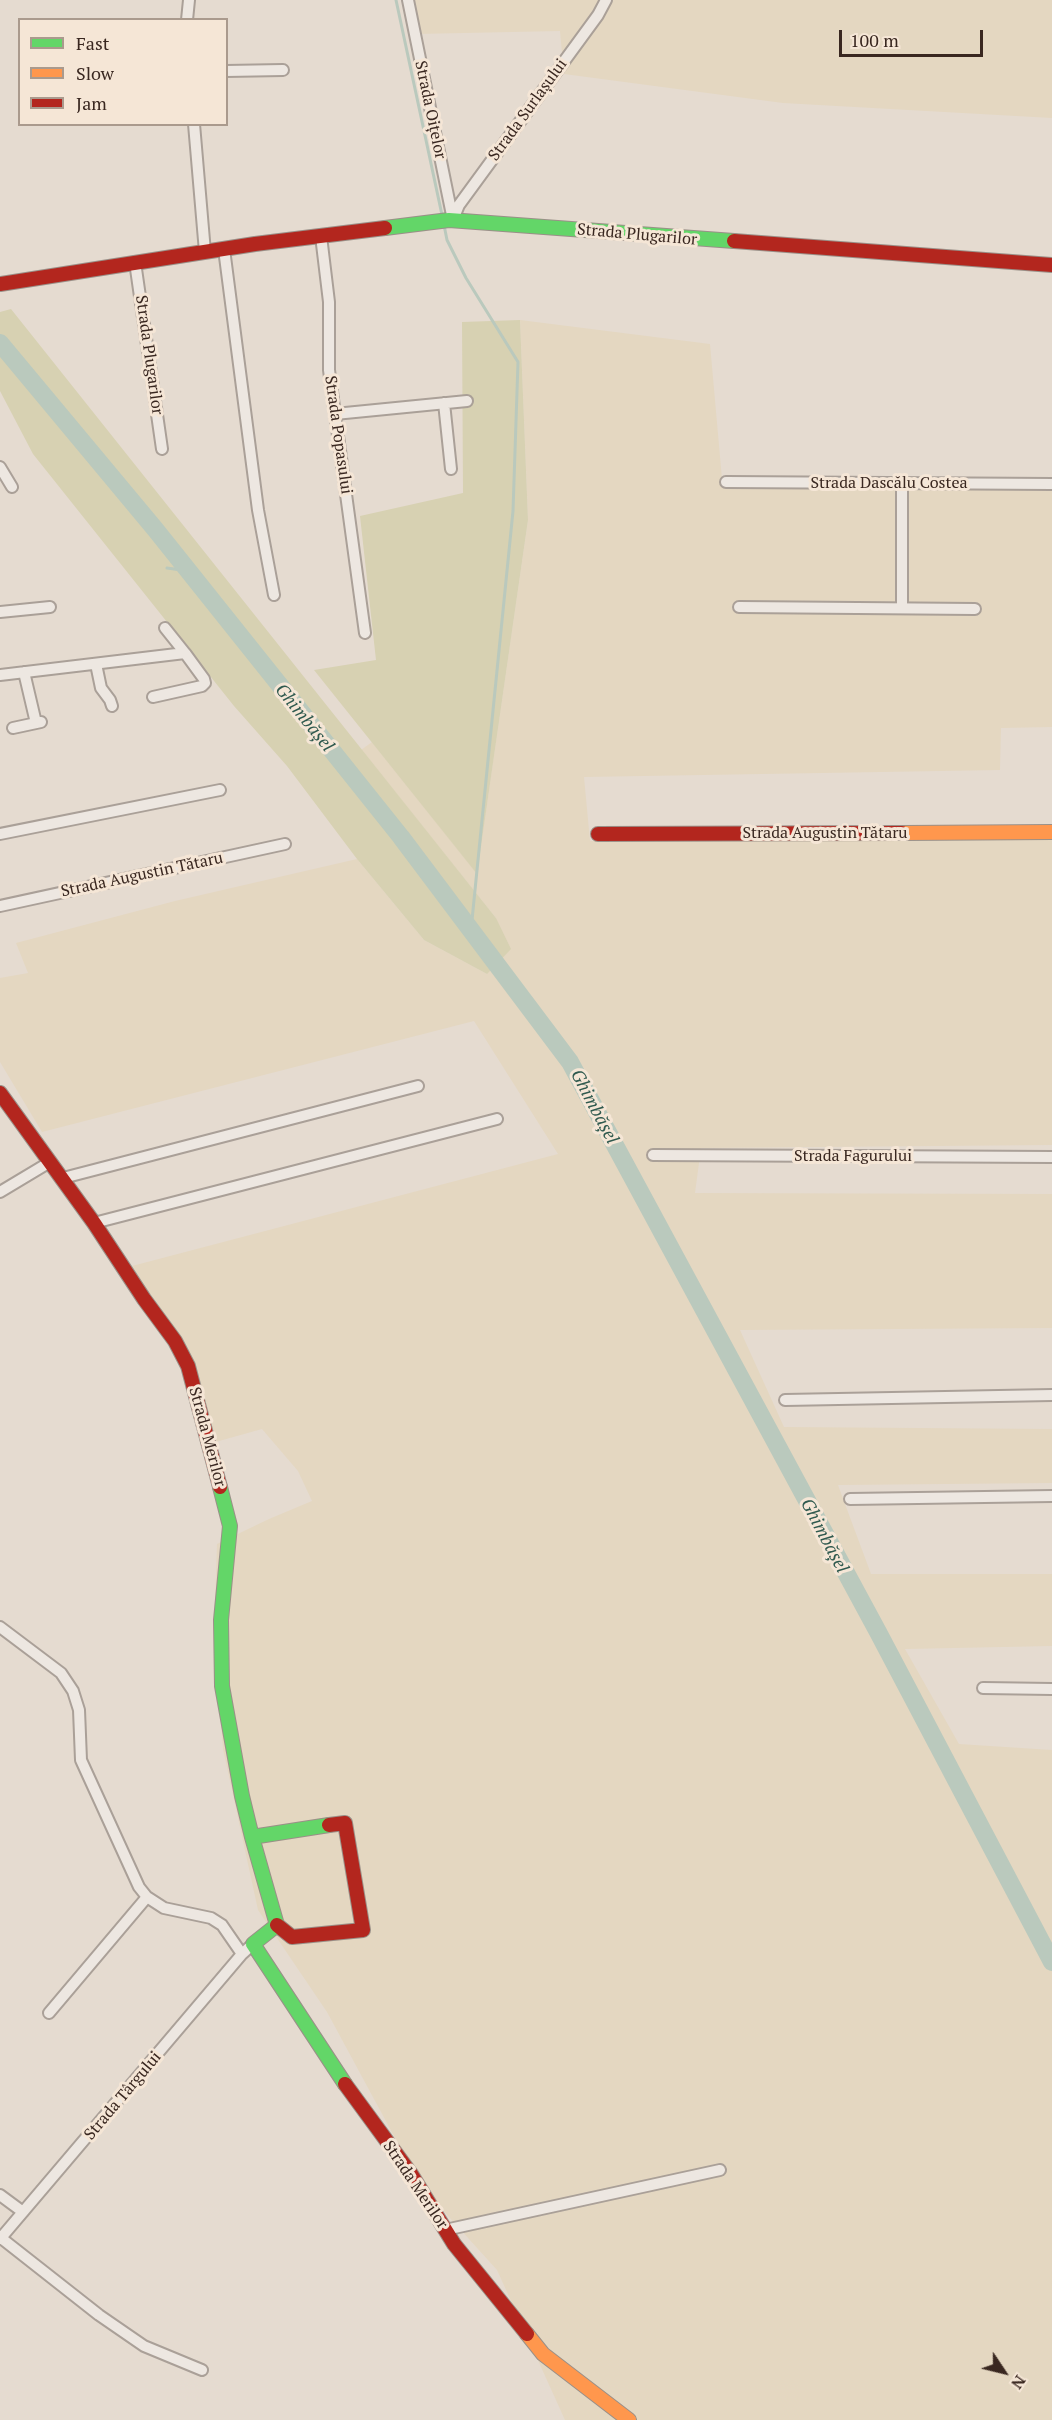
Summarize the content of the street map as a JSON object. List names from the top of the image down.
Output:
{
  "streets": {
    "street": [
      "Strada Oițelor",
      "Strada Surlașului",
      "Strada Plugarilor",
      "Strada Popasului",
      "Strada Dascălu Costea",
      "Strada Augustin Tătaru",
      "Strada Fagurului",
      "Strada Merilor",
      "Strada Târgului"
    ]
  },
  "crossings": [
    ["Strada Oițelor", "Strada Surlașului"],
    ["Strada Oițelor", "Strada Plugarilor"],
    ["Strada Surlașului", "Strada Plugarilor"],
    ["Strada Plugarilor", "Strada Popasului"],
    ["Strada Merilor", "Strada Târgului"]
  ],
  "water": ["Ghimbășel"],
  "legend": ["Fast", "Slow", "Jam"],
  "scale_bar": "100 m",
  "north": "bottom right"
}
